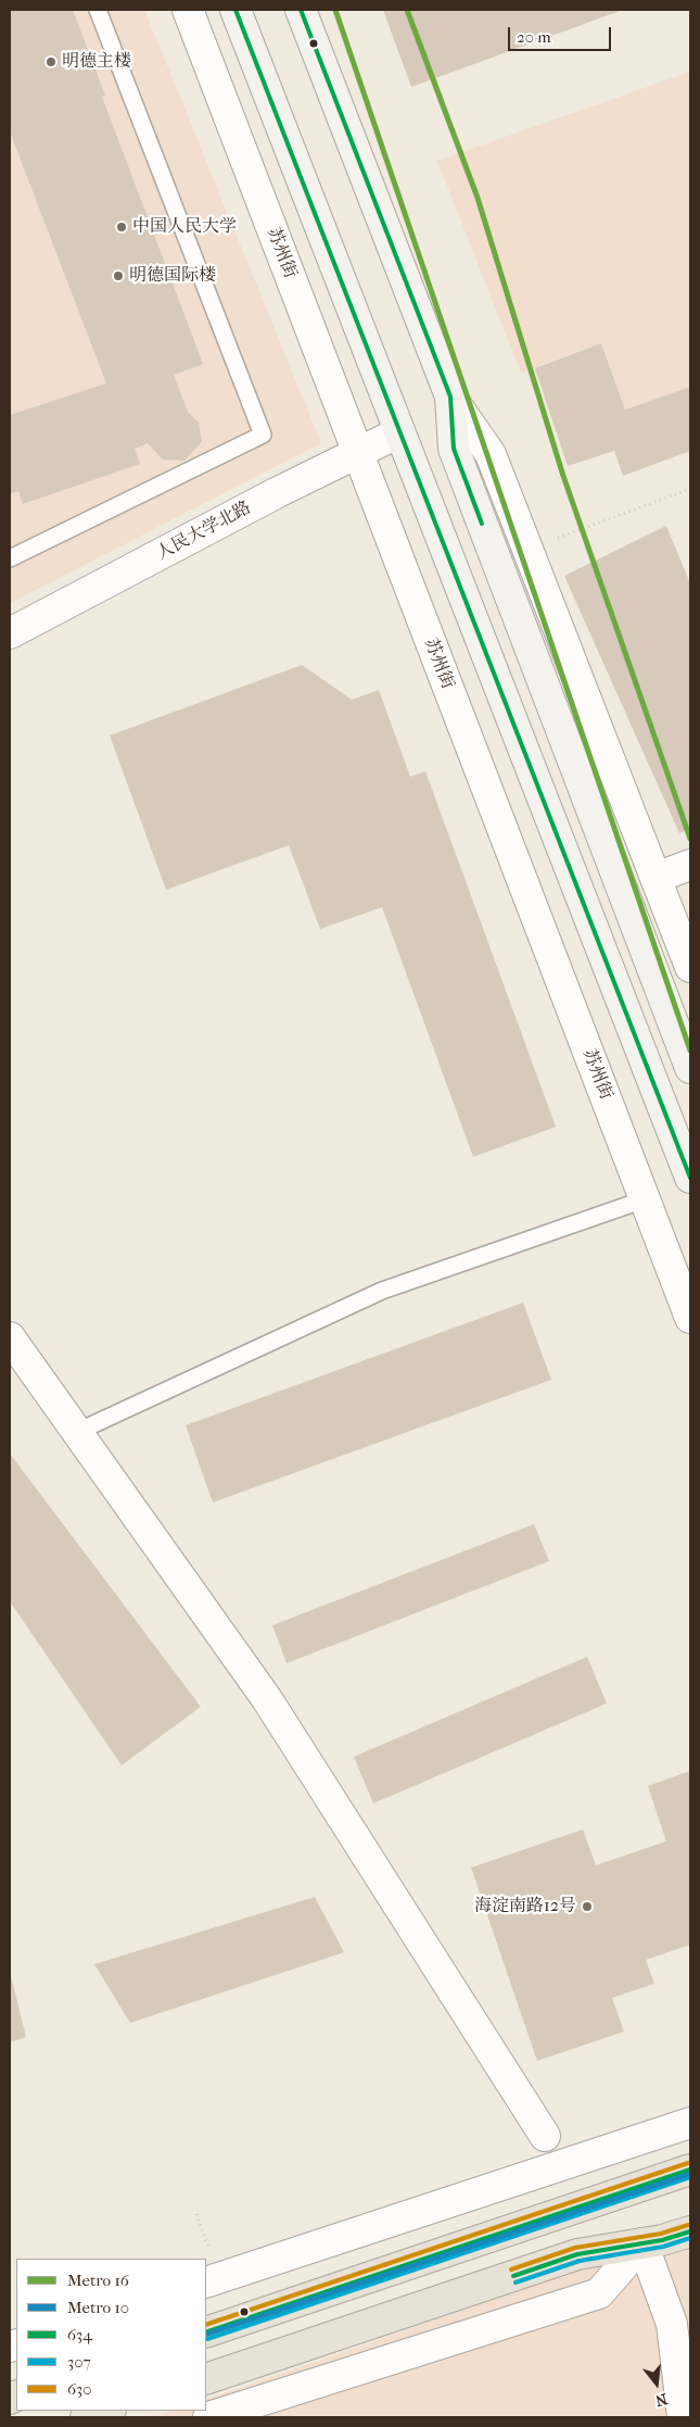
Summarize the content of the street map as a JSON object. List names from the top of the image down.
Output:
{
  "streets": {
    "street": ["苏州街", "人民大学北路"]
  },
  "crossings": [
    ["苏州街", "人民大学北路"]
  ],
  "places": [
    "明德主楼",
    "中国人民大学",
    "明德国际楼",
    "海淀南路12号"
  ],
  "lines": [
    "metro line 16",
    "transit line 634",
    "transit line 630",
    "metro line 10",
    "transit line 307"
  ],
  "legend": [
    "Metro 16",
    "Metro 10",
    "634",
    "307",
    "630"
  ],
  "scale_bar": "20 m",
  "north": "bottom"
}
